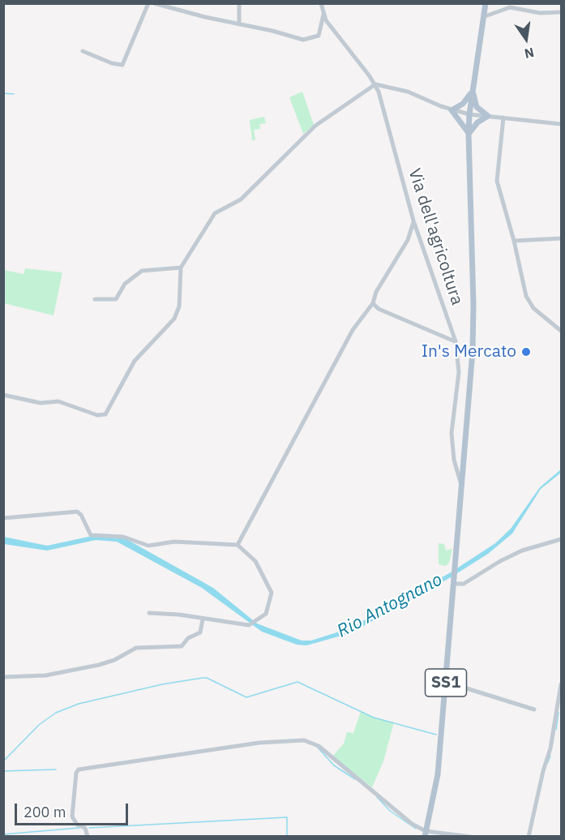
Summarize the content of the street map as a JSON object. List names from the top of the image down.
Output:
{
  "streets": {
    "main road": ["SS1"],
    "street": ["Via dell'agricoltura"]
  },
  "crossings": [
    ["Via dell'agricoltura", "SS1"]
  ],
  "water": ["Rio Antognano"],
  "places": ["In's Mercato"],
  "scale_bar": "200 m",
  "north": "bottom"
}
